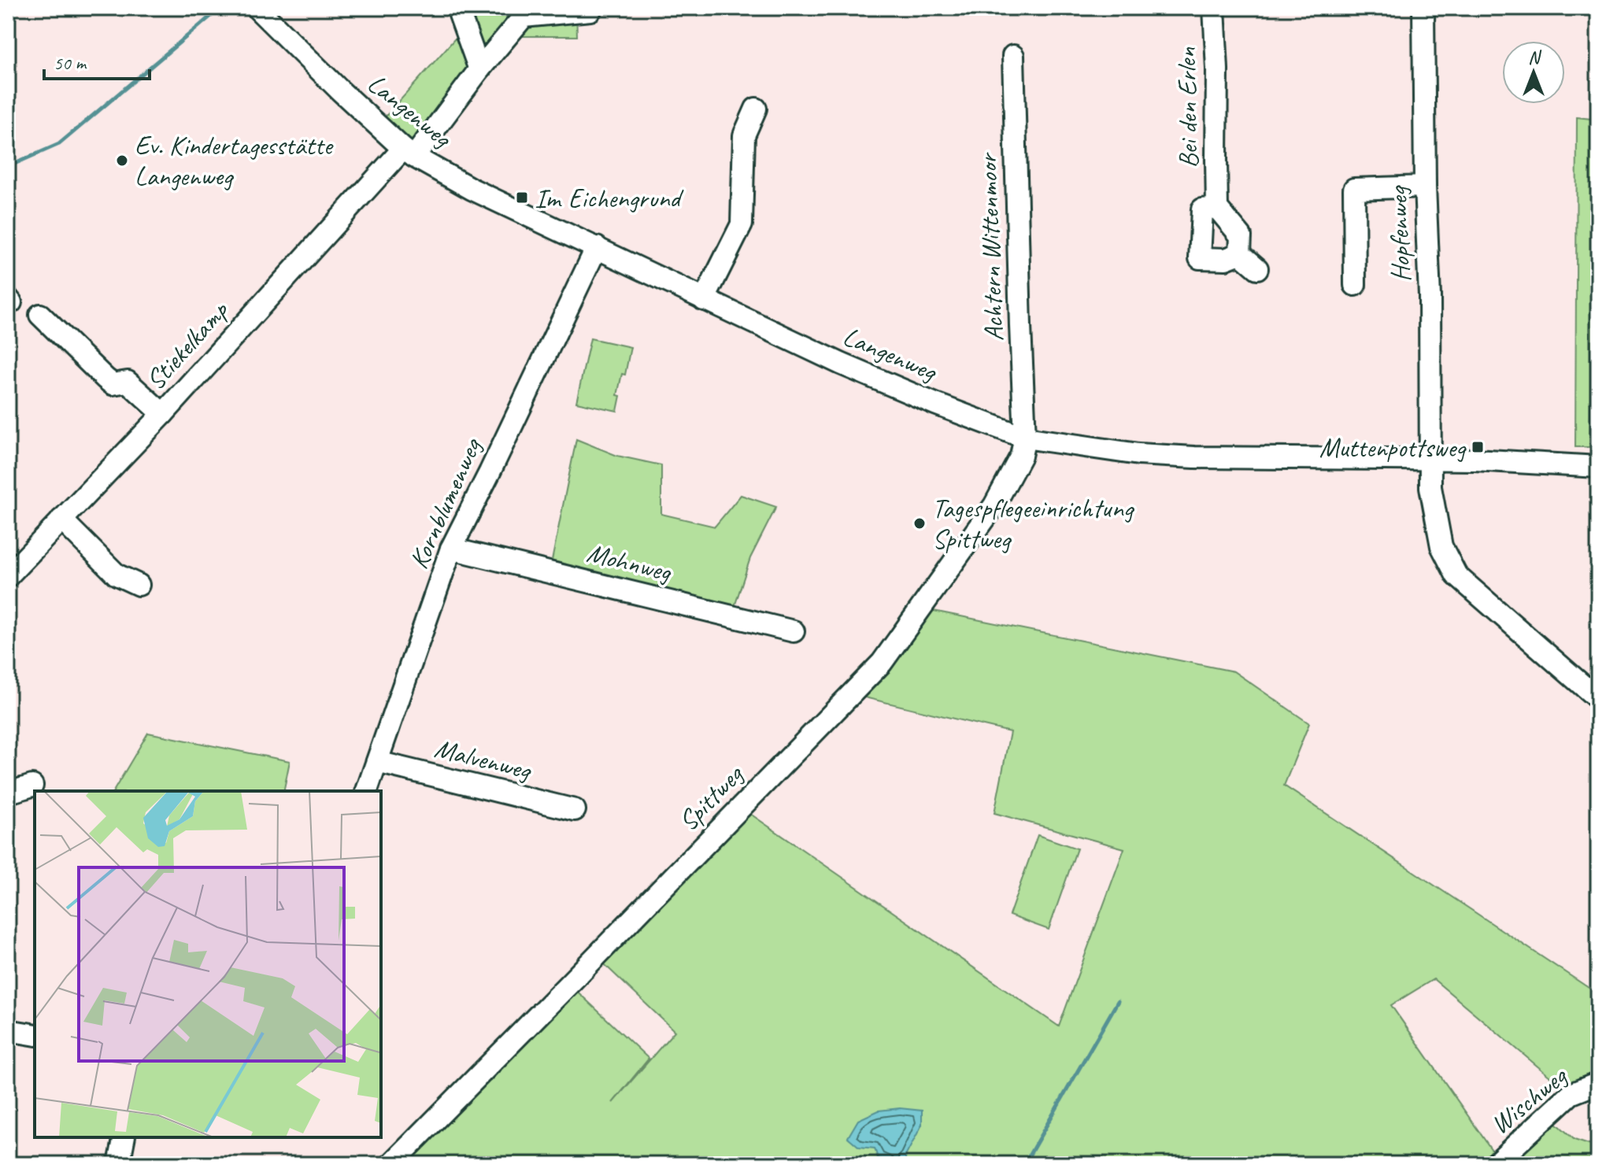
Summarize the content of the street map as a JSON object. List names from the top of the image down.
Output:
{
  "streets": {
    "street": [
      "Bei den Erlen",
      "Langenweg",
      "Hopfenweg",
      "Achtern Wittenmoor",
      "Stiekelkamp",
      "Kornblumenweg",
      "Mohnweg",
      "Malvenweg",
      "Spittweg",
      "Wischweg"
    ]
  },
  "crossings": [
    ["Langenweg", "Hopfenweg"],
    ["Langenweg", "Achtern Wittenmoor"],
    ["Langenweg", "Stiekelkamp"],
    ["Langenweg", "Kornblumenweg"],
    ["Langenweg", "Spittweg"],
    ["Achtern Wittenmoor", "Spittweg"],
    ["Kornblumenweg", "Mohnweg"],
    ["Kornblumenweg", "Malvenweg"]
  ],
  "places": {
    "other": ["Ev. Kindertagesstätte Langenweg", "Tagespflegeeinrichtung Spittweg"],
    "transit": ["Im Eichengrund", "Muttenpottsweg"]
  },
  "scale_bar": "50 m",
  "north": "top"
}
